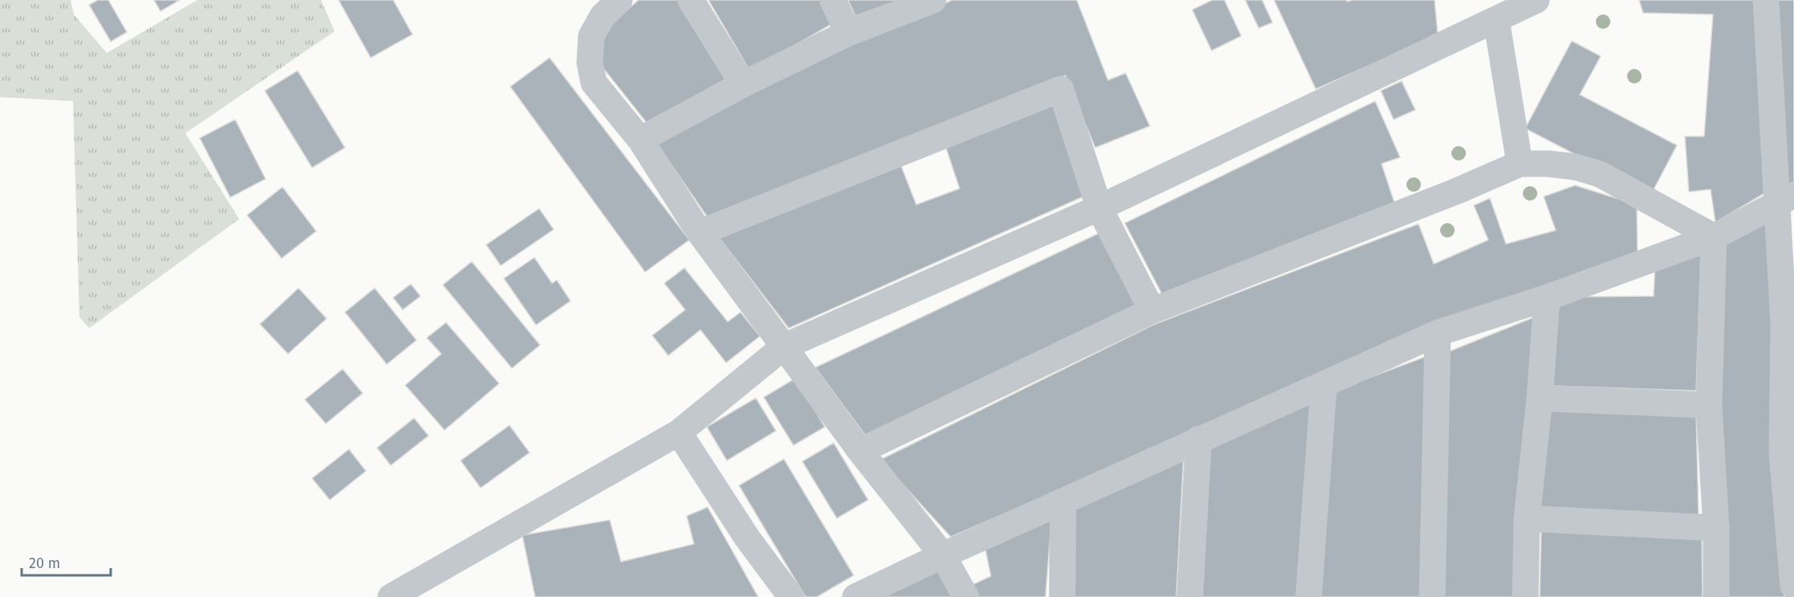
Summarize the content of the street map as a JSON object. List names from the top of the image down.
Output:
{
  "scale_bar": "20 m"
}
